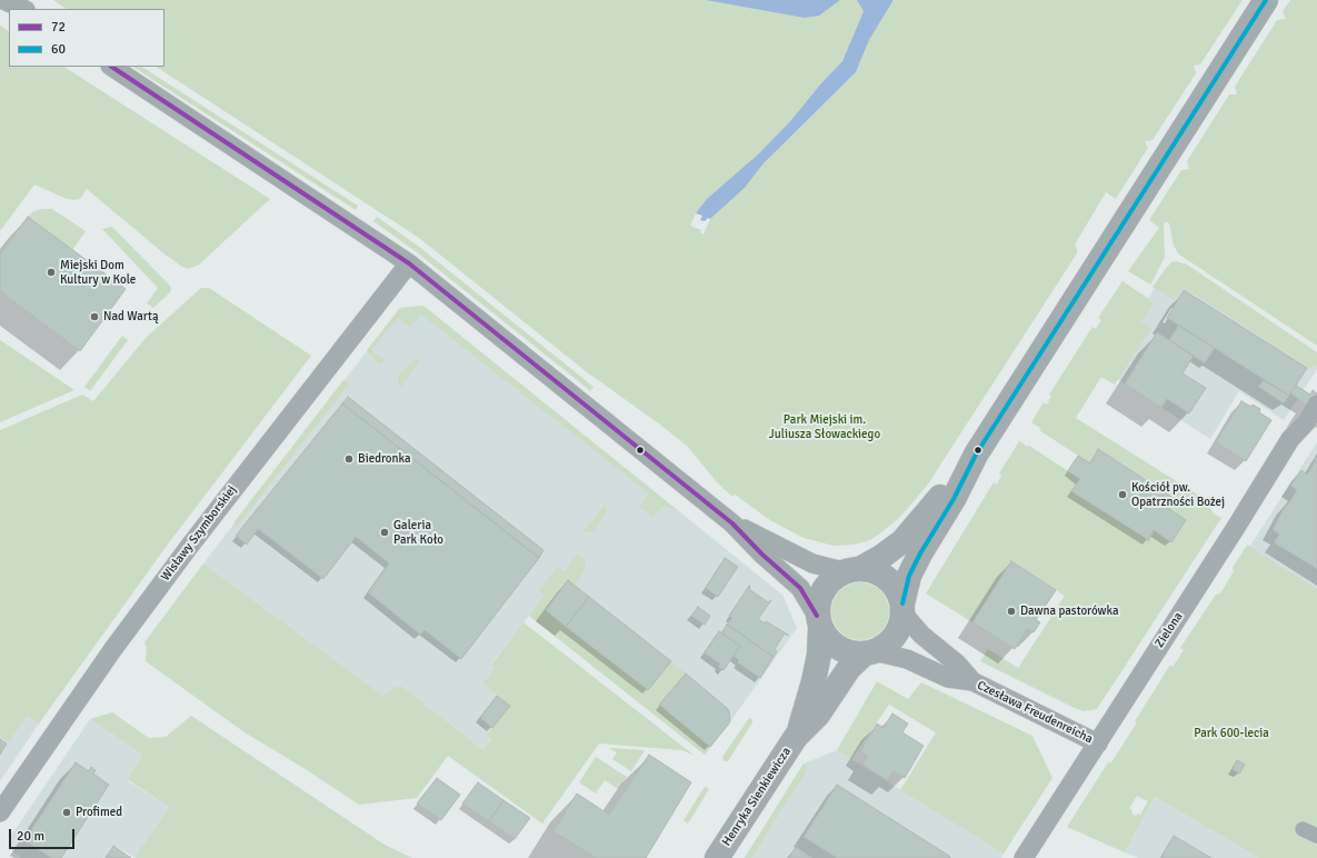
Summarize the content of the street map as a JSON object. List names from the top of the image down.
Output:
{
  "streets": {
    "street": [
      "Wisławy Szymborskiej",
      "Zielona",
      "Czesława Freudenreicha",
      "Henryka Sienkiewicza"
    ]
  },
  "crossings": [
    ["Zielona", "Czesława Freudenreicha"],
    ["Czesława Freudenreicha", "Henryka Sienkiewicza"]
  ],
  "parks": ["Park Miejski im. Juliusza Słowackiego", "Park 600-lecia"],
  "places": [
    "Miejski Dom Kultury w Kole",
    "Nad Wartą",
    "Biedronka",
    "Kościół pw. Opatrzności Bożej",
    "Galeria Park Koło",
    "Dawna pastorówka",
    "Profimed"
  ],
  "lines": ["transit line 60", "transit line 72"],
  "legend": ["72", "60"],
  "scale_bar": "20 m"
}
